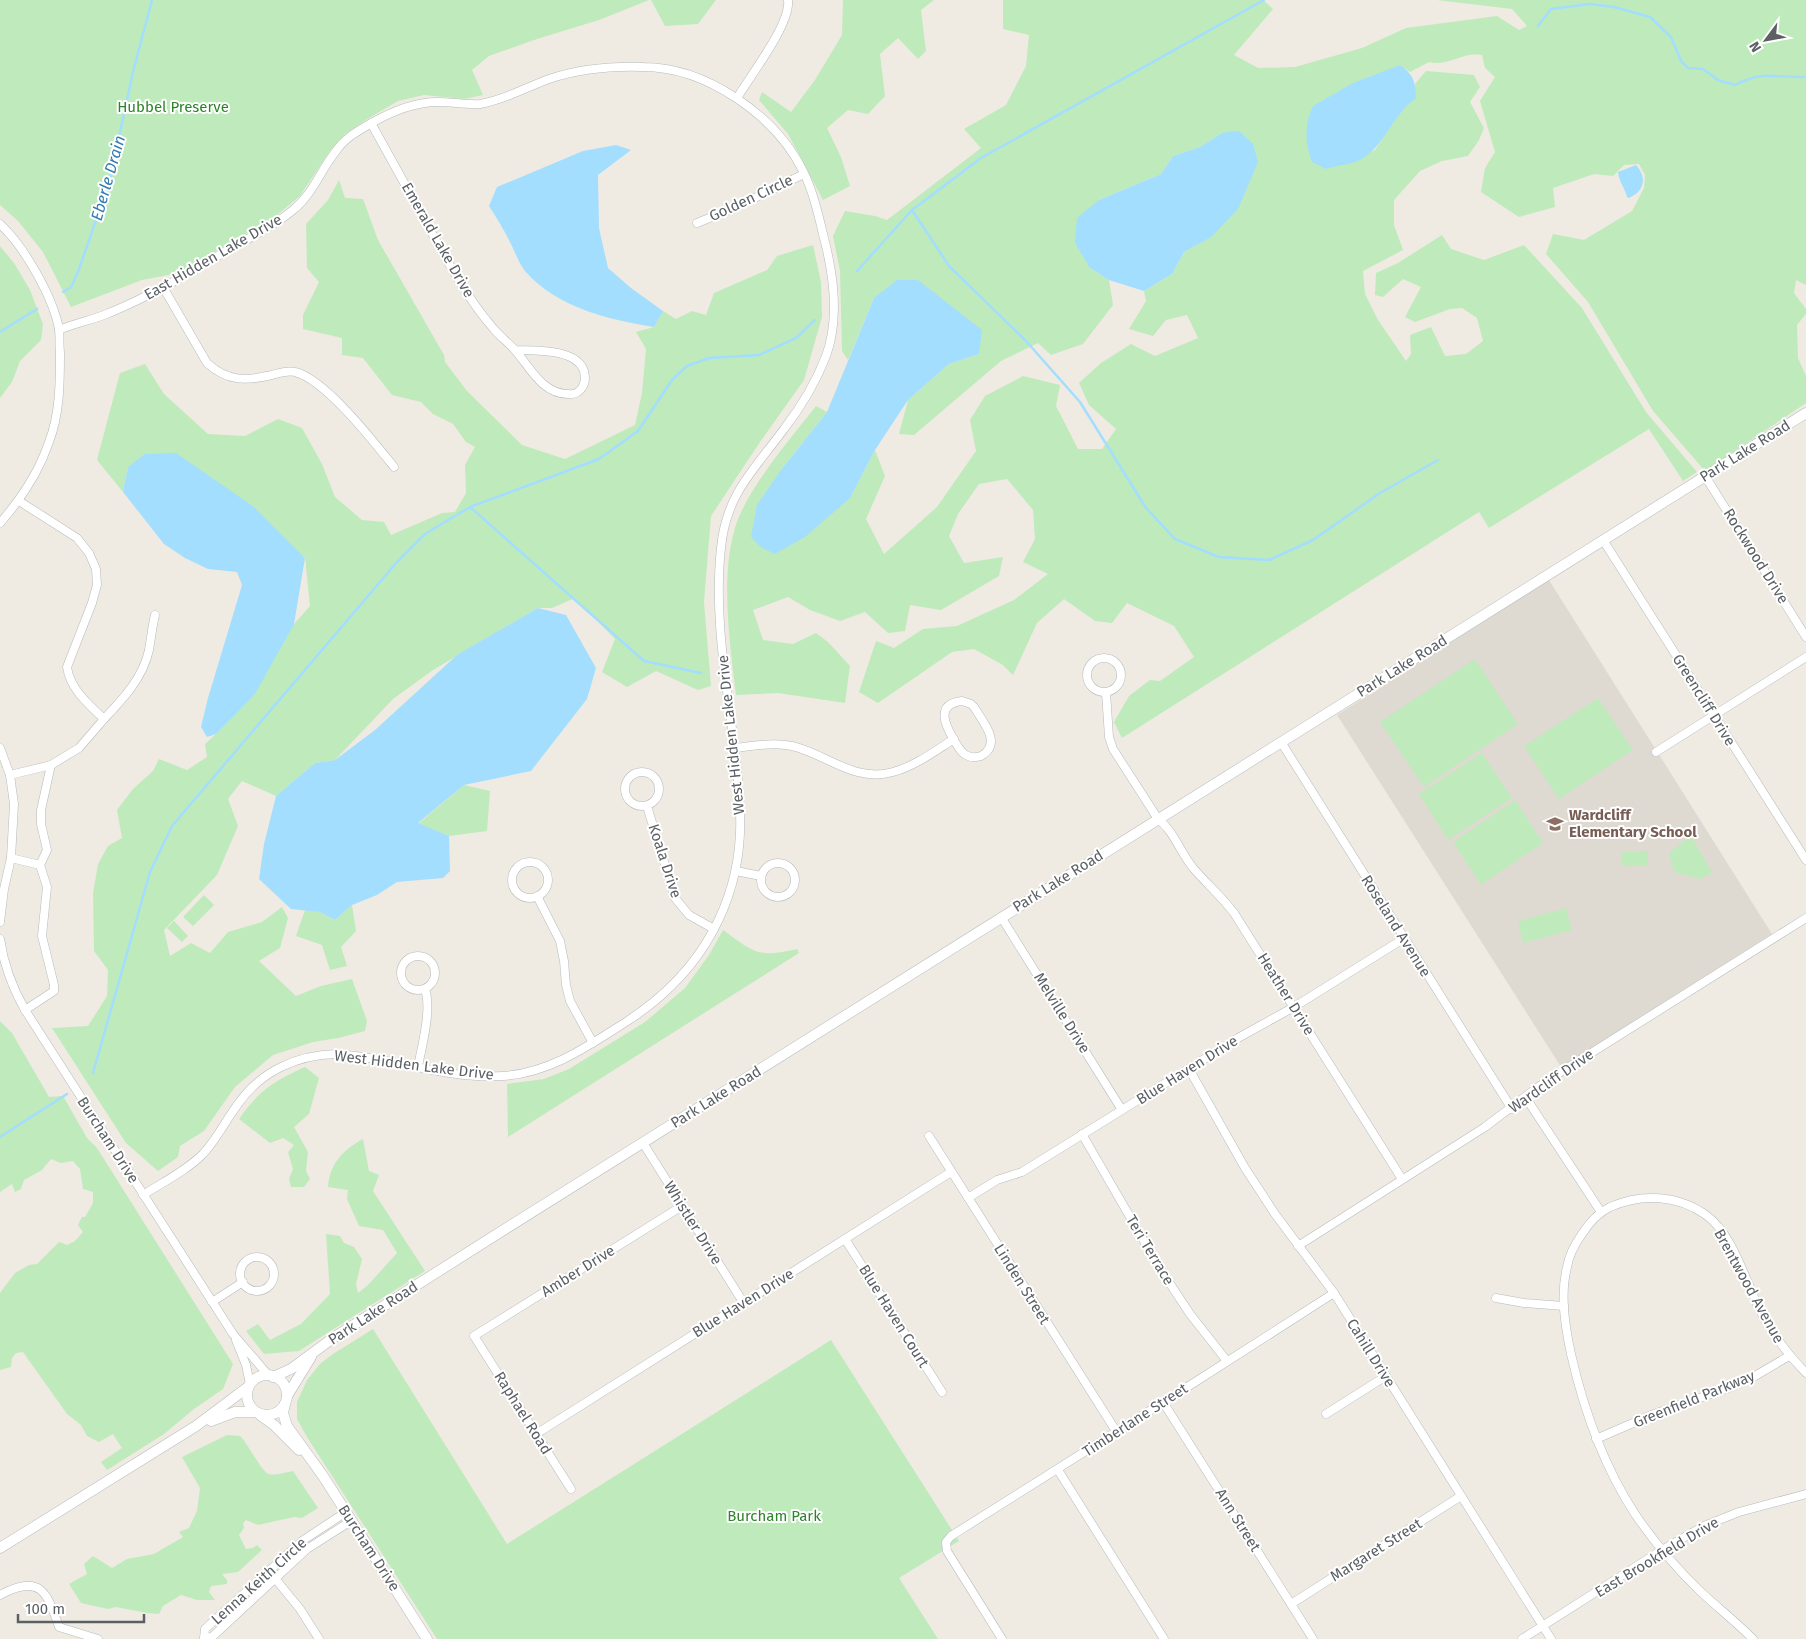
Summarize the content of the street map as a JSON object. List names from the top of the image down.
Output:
{
  "streets": {
    "street": [
      "Golden Circle",
      "Emerald Lake Drive",
      "East Hidden Lake Drive",
      "Park Lake Road",
      "Rockwood Drive",
      "Greencliff Drive",
      "West Hidden Lake Drive",
      "Koala Drive",
      "Roseland Avenue",
      "Heather Drive",
      "Melville Drive",
      "Blue Haven Drive",
      "Wardcliff Drive",
      "Burcham Drive",
      "Whistler Drive",
      "Teri Terrace",
      "Amber Drive",
      "Linden Street",
      "Brentwood Avenue",
      "Blue Haven Court",
      "Cahill Drive",
      "Greenfield Parkway",
      "Raphael Road",
      "Timberlane Street",
      "Ann Street",
      "Margaret Street",
      "East Brookfield Drive",
      "Lenna Keith Circle"
    ]
  },
  "crossings": [
    ["Golden Circle", "East Hidden Lake Drive"],
    ["Emerald Lake Drive", "East Hidden Lake Drive"],
    ["East Hidden Lake Drive", "West Hidden Lake Drive"],
    ["Park Lake Road", "Rockwood Drive"],
    ["Park Lake Road", "Greencliff Drive"],
    ["Park Lake Road", "Roseland Avenue"],
    ["Park Lake Road", "Heather Drive"],
    ["Park Lake Road", "Melville Drive"],
    ["Park Lake Road", "Burcham Drive"],
    ["Park Lake Road", "Whistler Drive"],
    ["West Hidden Lake Drive", "Koala Drive"],
    ["West Hidden Lake Drive", "Burcham Drive"],
    ["Roseland Avenue", "Blue Haven Drive"],
    ["Roseland Avenue", "Wardcliff Drive"],
    ["Heather Drive", "Blue Haven Drive"],
    ["Heather Drive", "Wardcliff Drive"],
    ["Melville Drive", "Blue Haven Drive"],
    ["Blue Haven Drive", "Whistler Drive"],
    ["Blue Haven Drive", "Teri Terrace"],
    ["Blue Haven Drive", "Linden Street"],
    ["Blue Haven Drive", "Blue Haven Court"],
    ["Blue Haven Drive", "Cahill Drive"],
    ["Blue Haven Drive", "Raphael Road"],
    ["Wardcliff Drive", "Cahill Drive"],
    ["Burcham Drive", "Lenna Keith Circle"],
    ["Whistler Drive", "Amber Drive"],
    ["Teri Terrace", "Timberlane Street"],
    ["Amber Drive", "Raphael Road"],
    ["Linden Street", "Timberlane Street"],
    ["Brentwood Avenue", "Greenfield Parkway"],
    ["Cahill Drive", "Timberlane Street"],
    ["Cahill Drive", "Margaret Street"],
    ["Cahill Drive", "East Brookfield Drive"],
    ["Timberlane Street", "Ann Street"],
    ["Ann Street", "Margaret Street"]
  ],
  "water": ["Eberle Drain"],
  "parks": ["Hubbel Preserve", "Burcham Park"],
  "places": {
    "school or university": ["Wardcliff Elementary School"]
  },
  "scale_bar": "100 m",
  "north": "bottom left"
}
